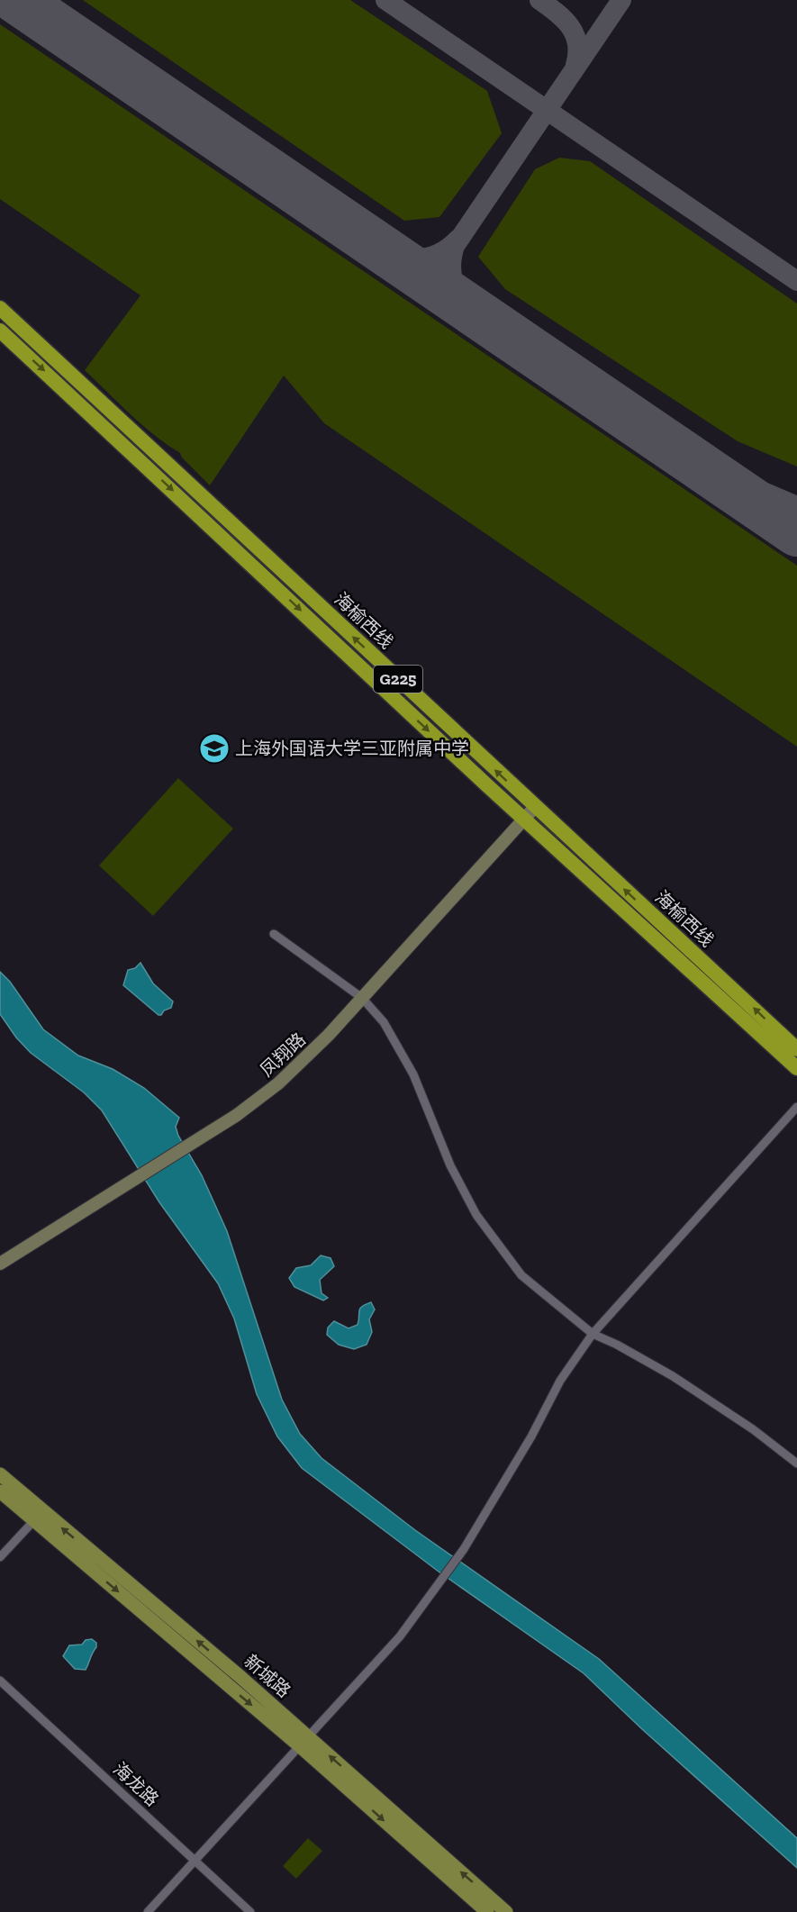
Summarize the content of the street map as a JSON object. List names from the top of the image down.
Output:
{
  "streets": {
    "highway": ["海榆西线", "G225"],
    "main road": ["新城路"],
    "street": ["凤翔路", "海龙路"]
  },
  "crossings": [
    ["海榆西线", "凤翔路"]
  ],
  "places": {
    "school or university": ["上海外国语大学三亚附属中学"]
  }
}
